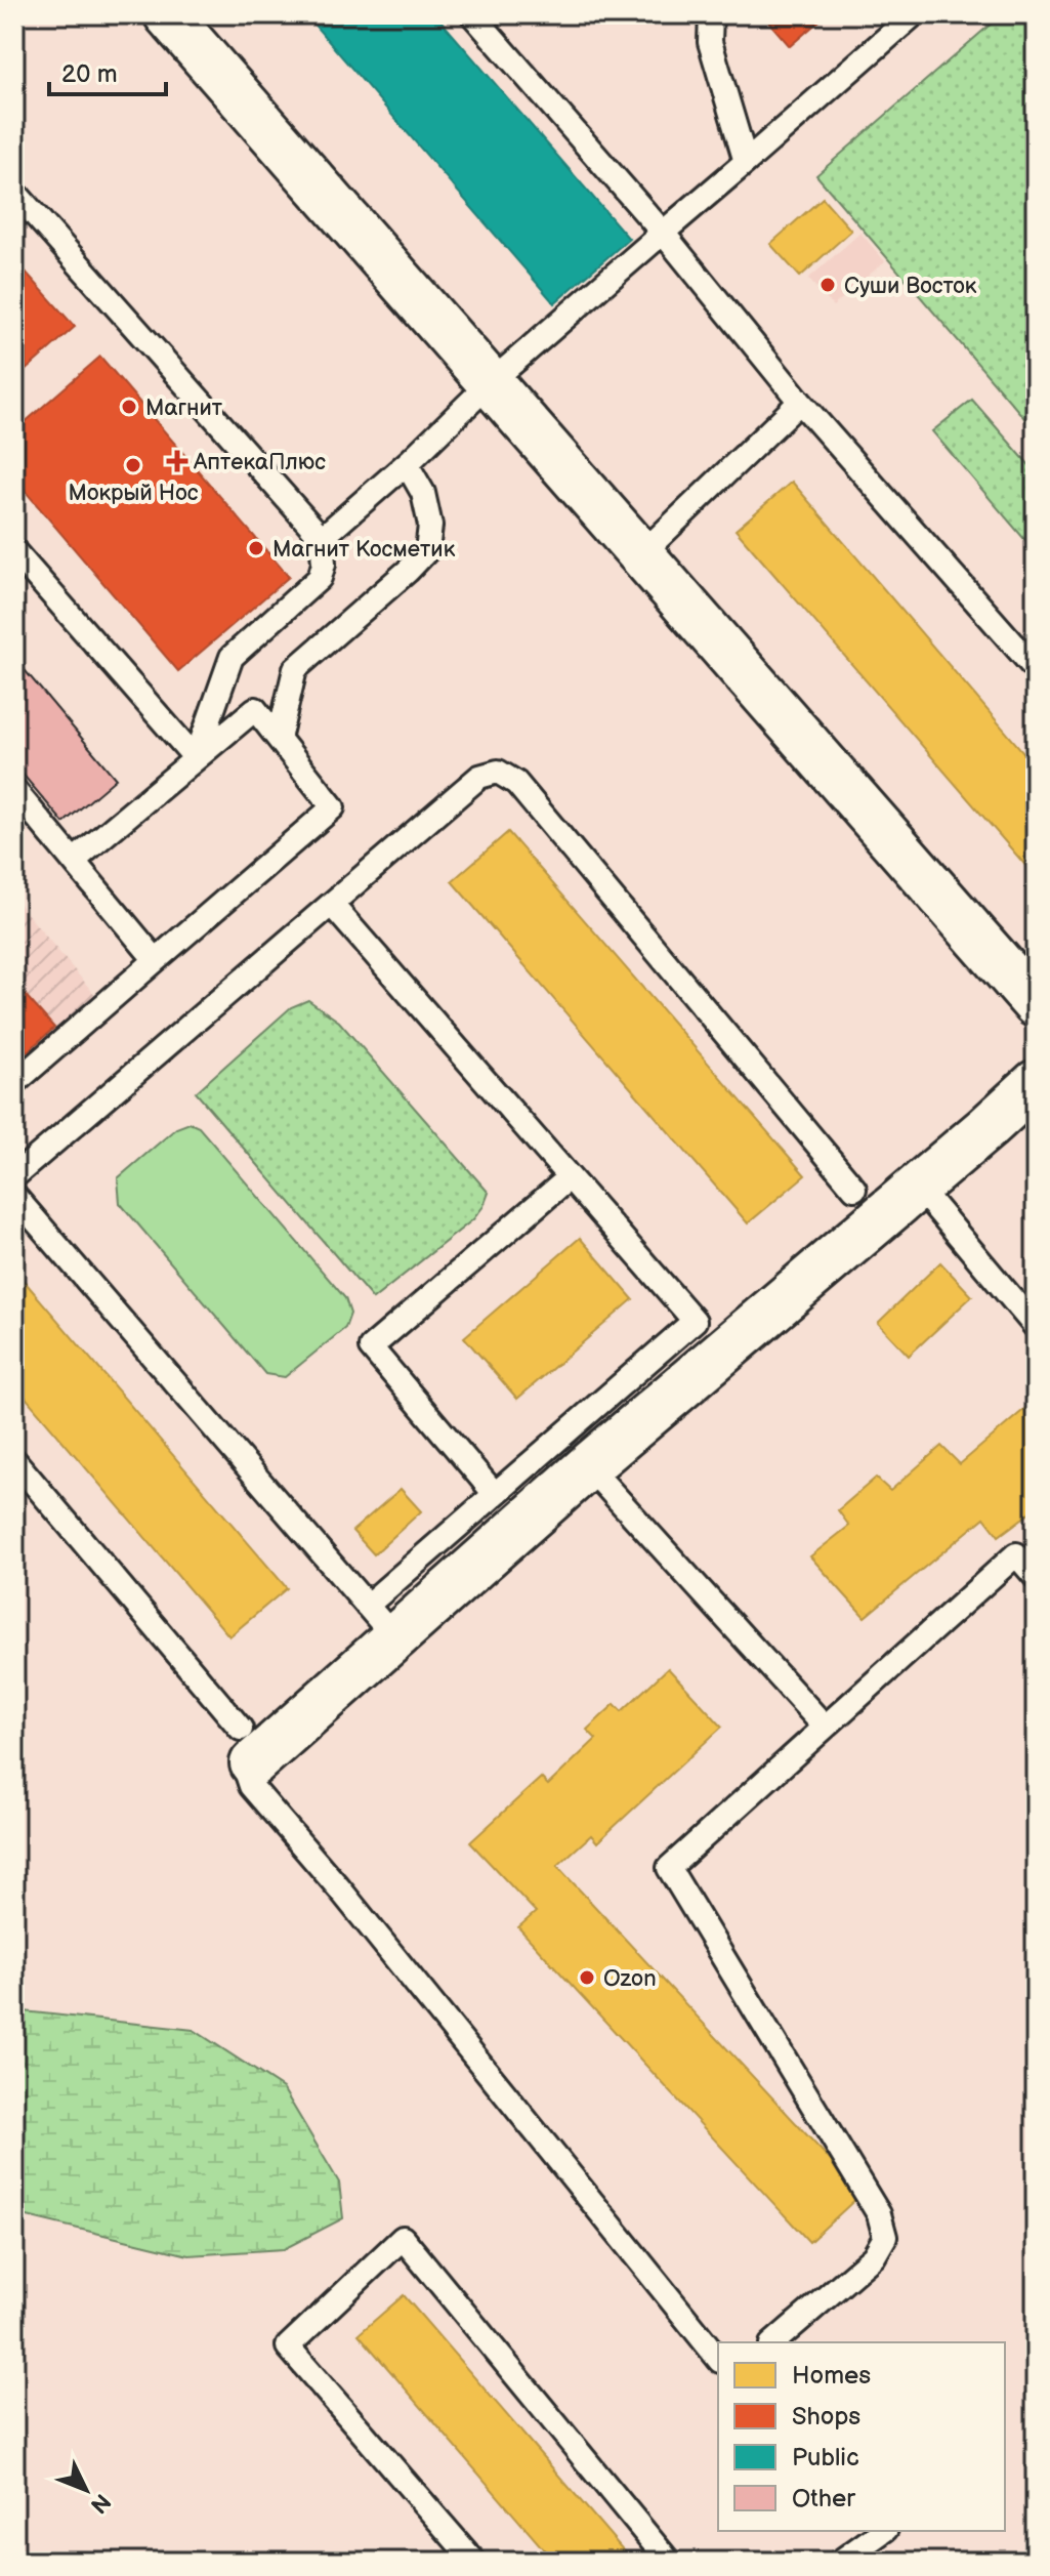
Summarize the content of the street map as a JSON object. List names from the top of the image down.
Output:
{
  "places": {
    "other": [
      "Суши Восток",
      "Магнит",
      "Мокрый Нос",
      "Магнит Косметик",
      "Ozon"
    ],
    "health": ["АптекаПлюс"]
  },
  "legend": [
    "Homes",
    "Shops",
    "Public",
    "Other"
  ],
  "scale_bar": "20 m",
  "north": "bottom right"
}
